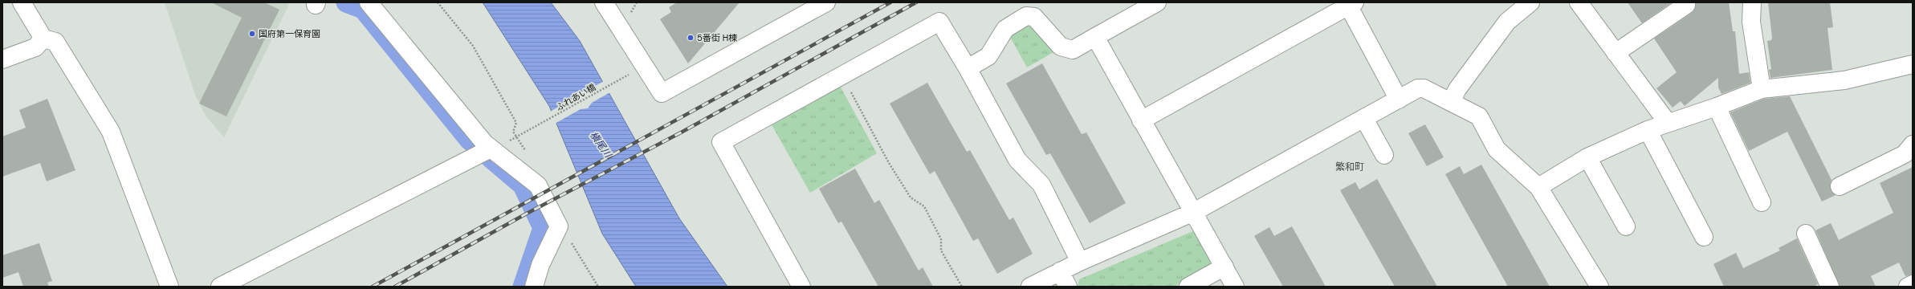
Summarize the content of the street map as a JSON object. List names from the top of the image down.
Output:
{
  "streets": {
    "path": ["ふれあい橋"]
  },
  "districts": ["繁和町"],
  "water": ["槇尾川"],
  "places": ["国府第一保育園", "5番街 H棟"]
}
